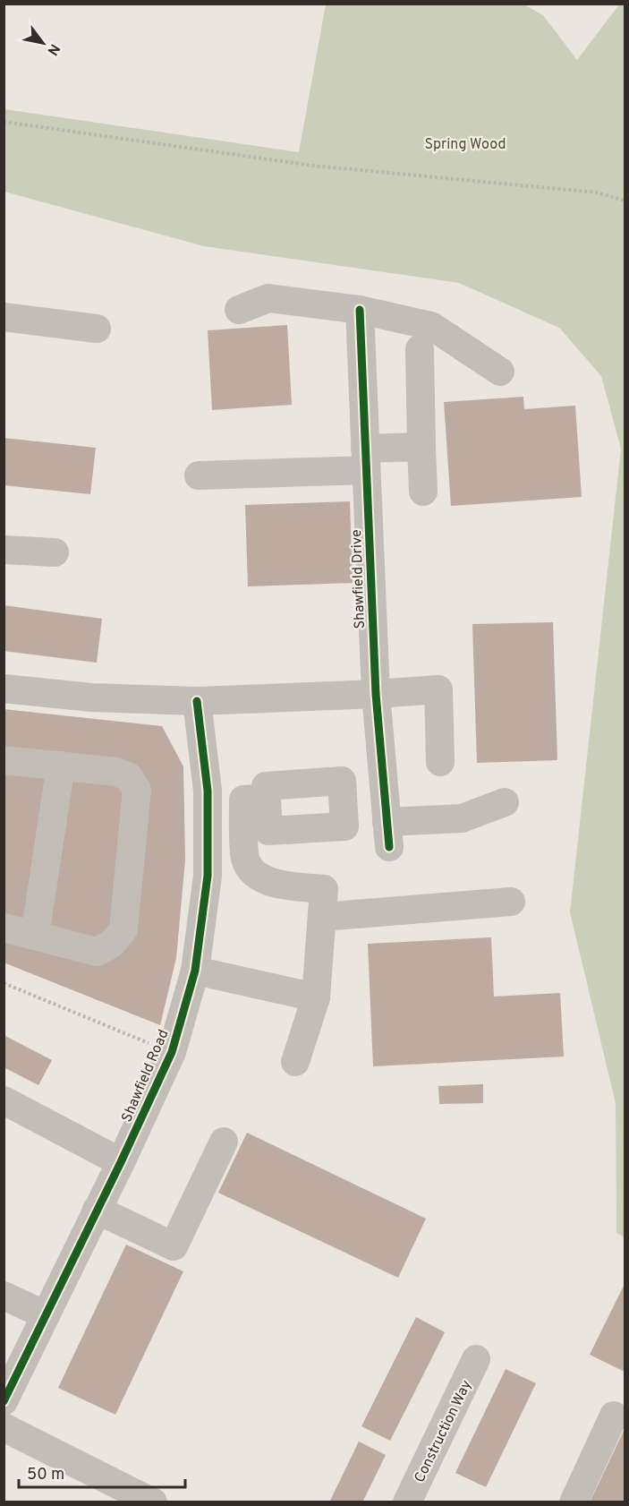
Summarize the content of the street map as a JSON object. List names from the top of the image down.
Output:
{
  "streets": {
    "street": ["Shawfield Drive", "Shawfield Road", "Construction Way"]
  },
  "parks": ["Spring Wood"],
  "scale_bar": "50 m",
  "north": "bottom right"
}
